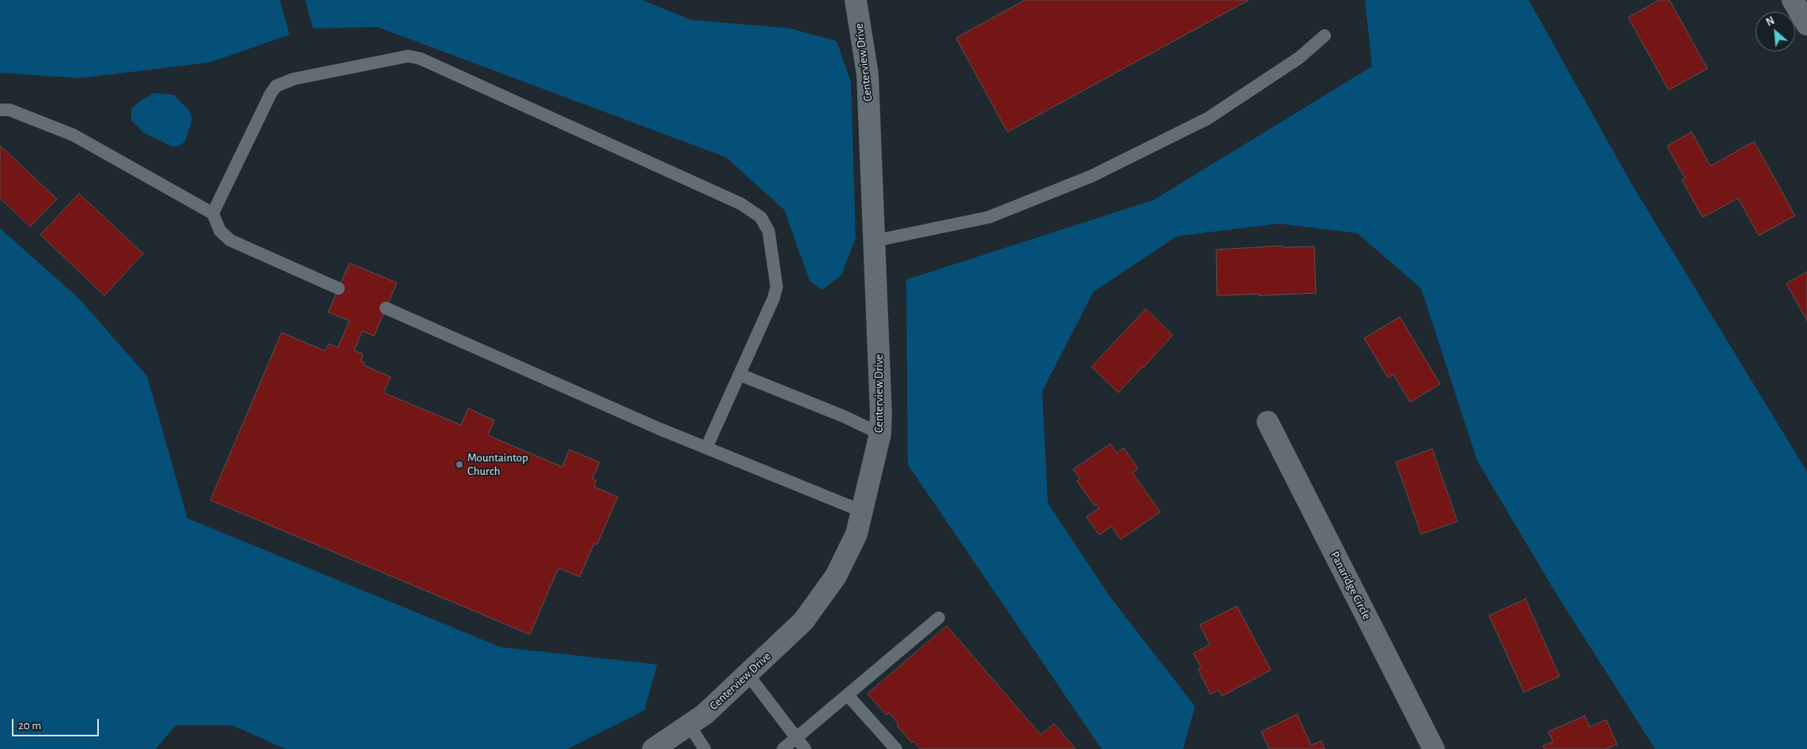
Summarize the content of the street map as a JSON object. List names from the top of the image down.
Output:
{
  "streets": {
    "street": ["Centerview Drive", "Panaridge Circle"]
  },
  "places": ["Mountaintop Church"],
  "scale_bar": "20 m",
  "north": "top left"
}
